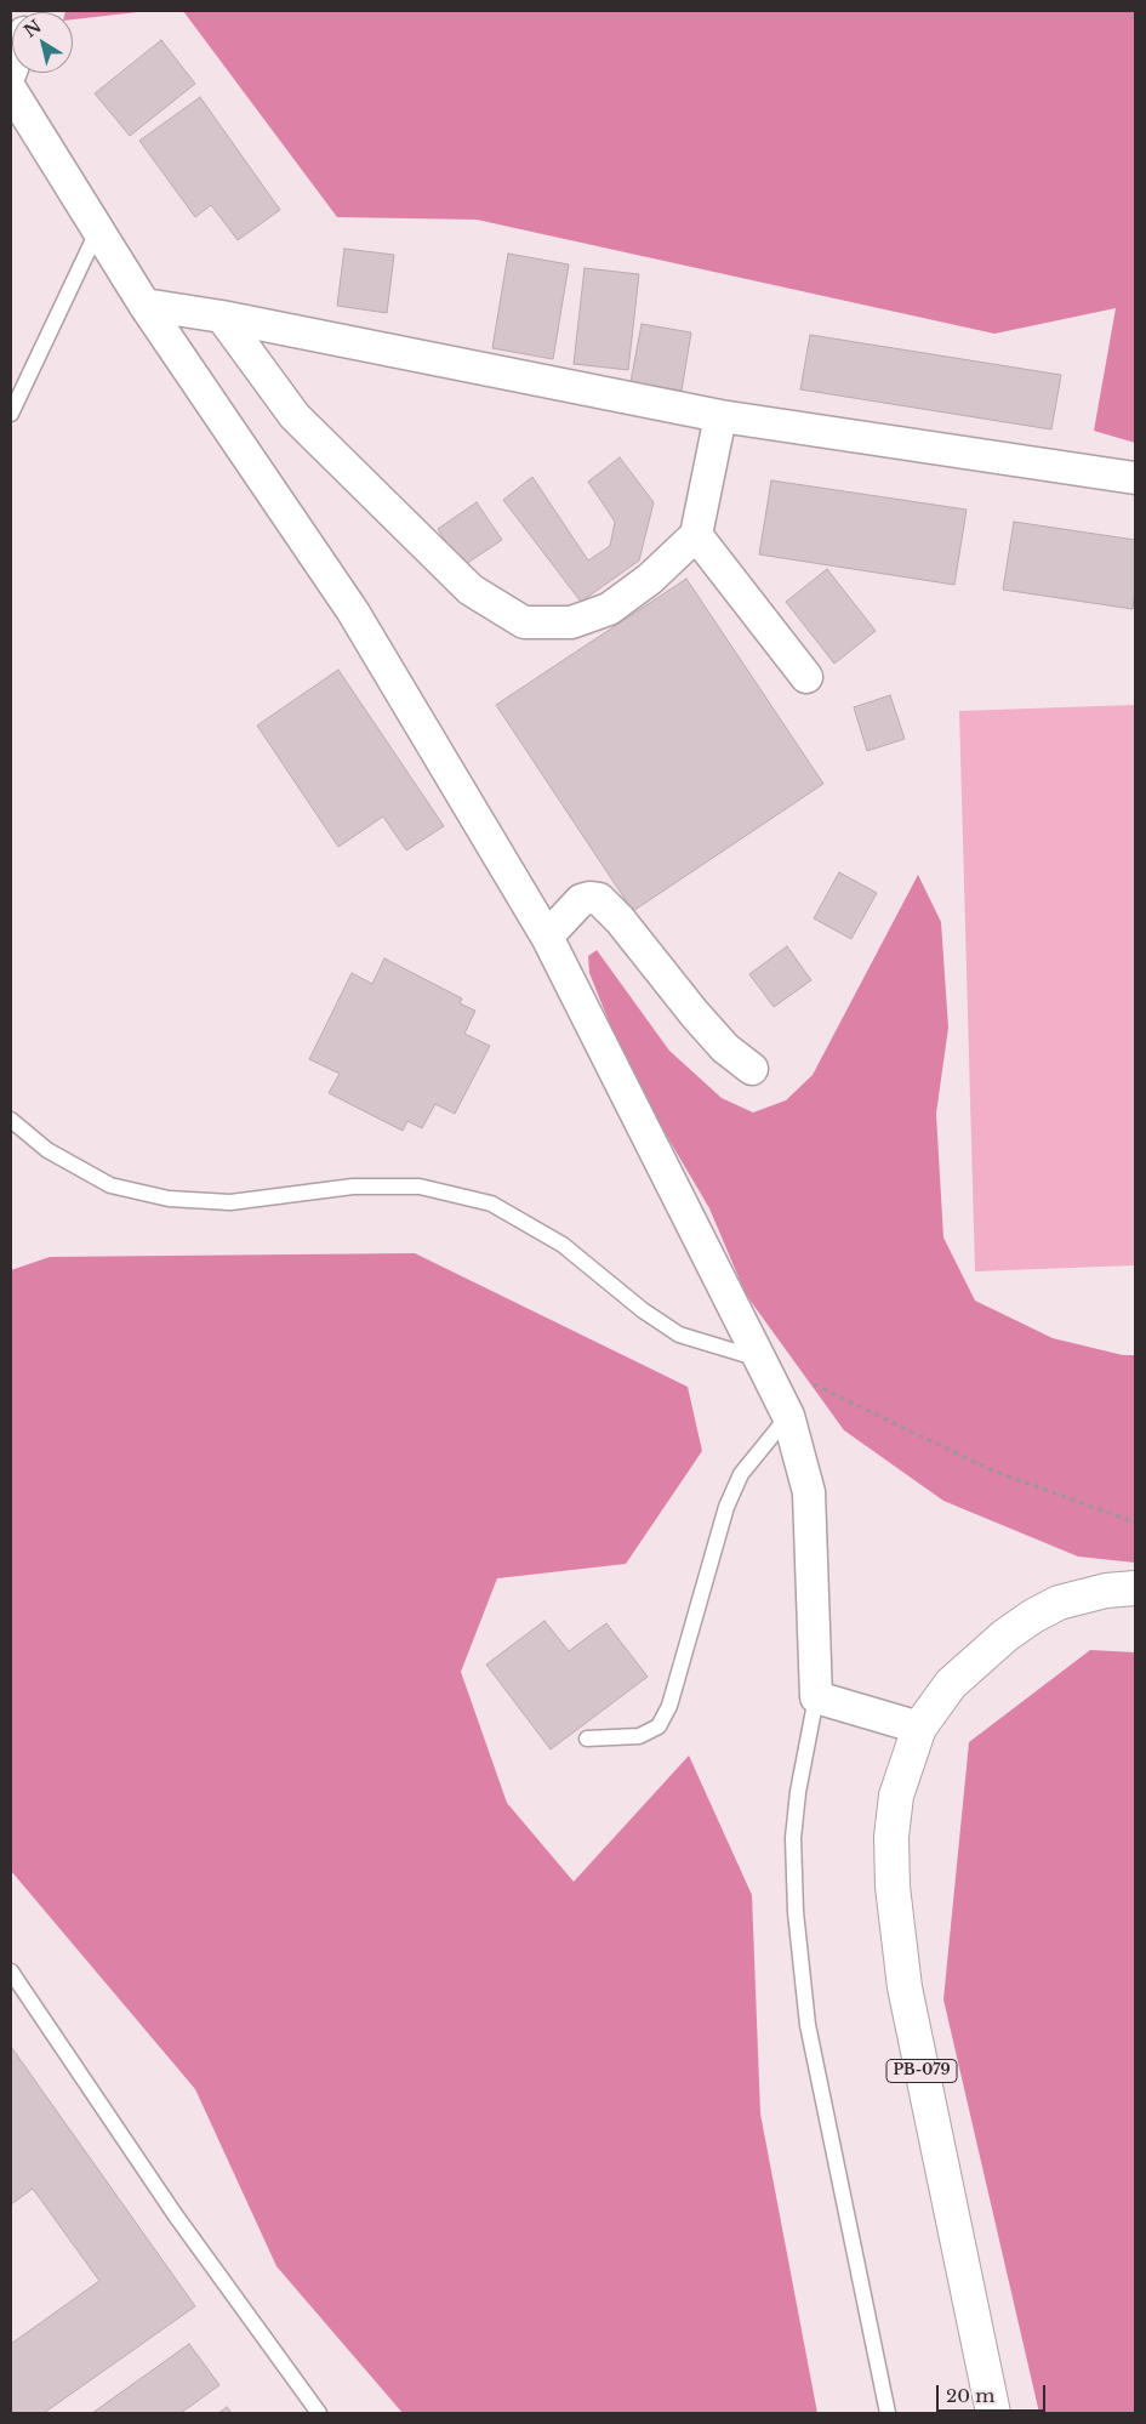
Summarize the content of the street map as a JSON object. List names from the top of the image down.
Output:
{
  "streets": {
    "main road": ["PB-079"]
  },
  "scale_bar": "20 m",
  "north": "top left"
}
